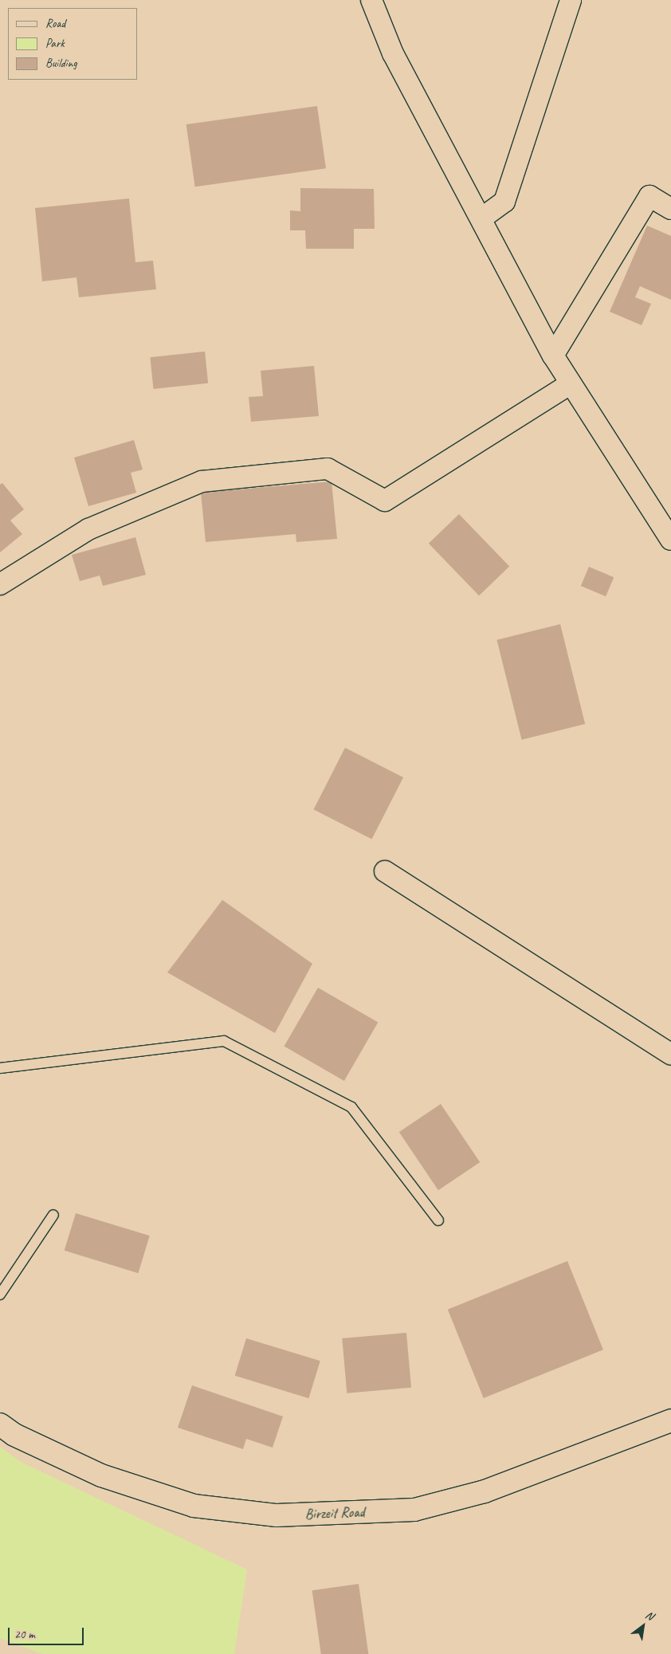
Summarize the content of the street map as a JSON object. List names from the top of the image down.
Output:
{
  "streets": {
    "main road": ["Birzeit Road"]
  },
  "legend": ["Road", "Park", "Building"],
  "scale_bar": "20 m",
  "north": "top right"
}
